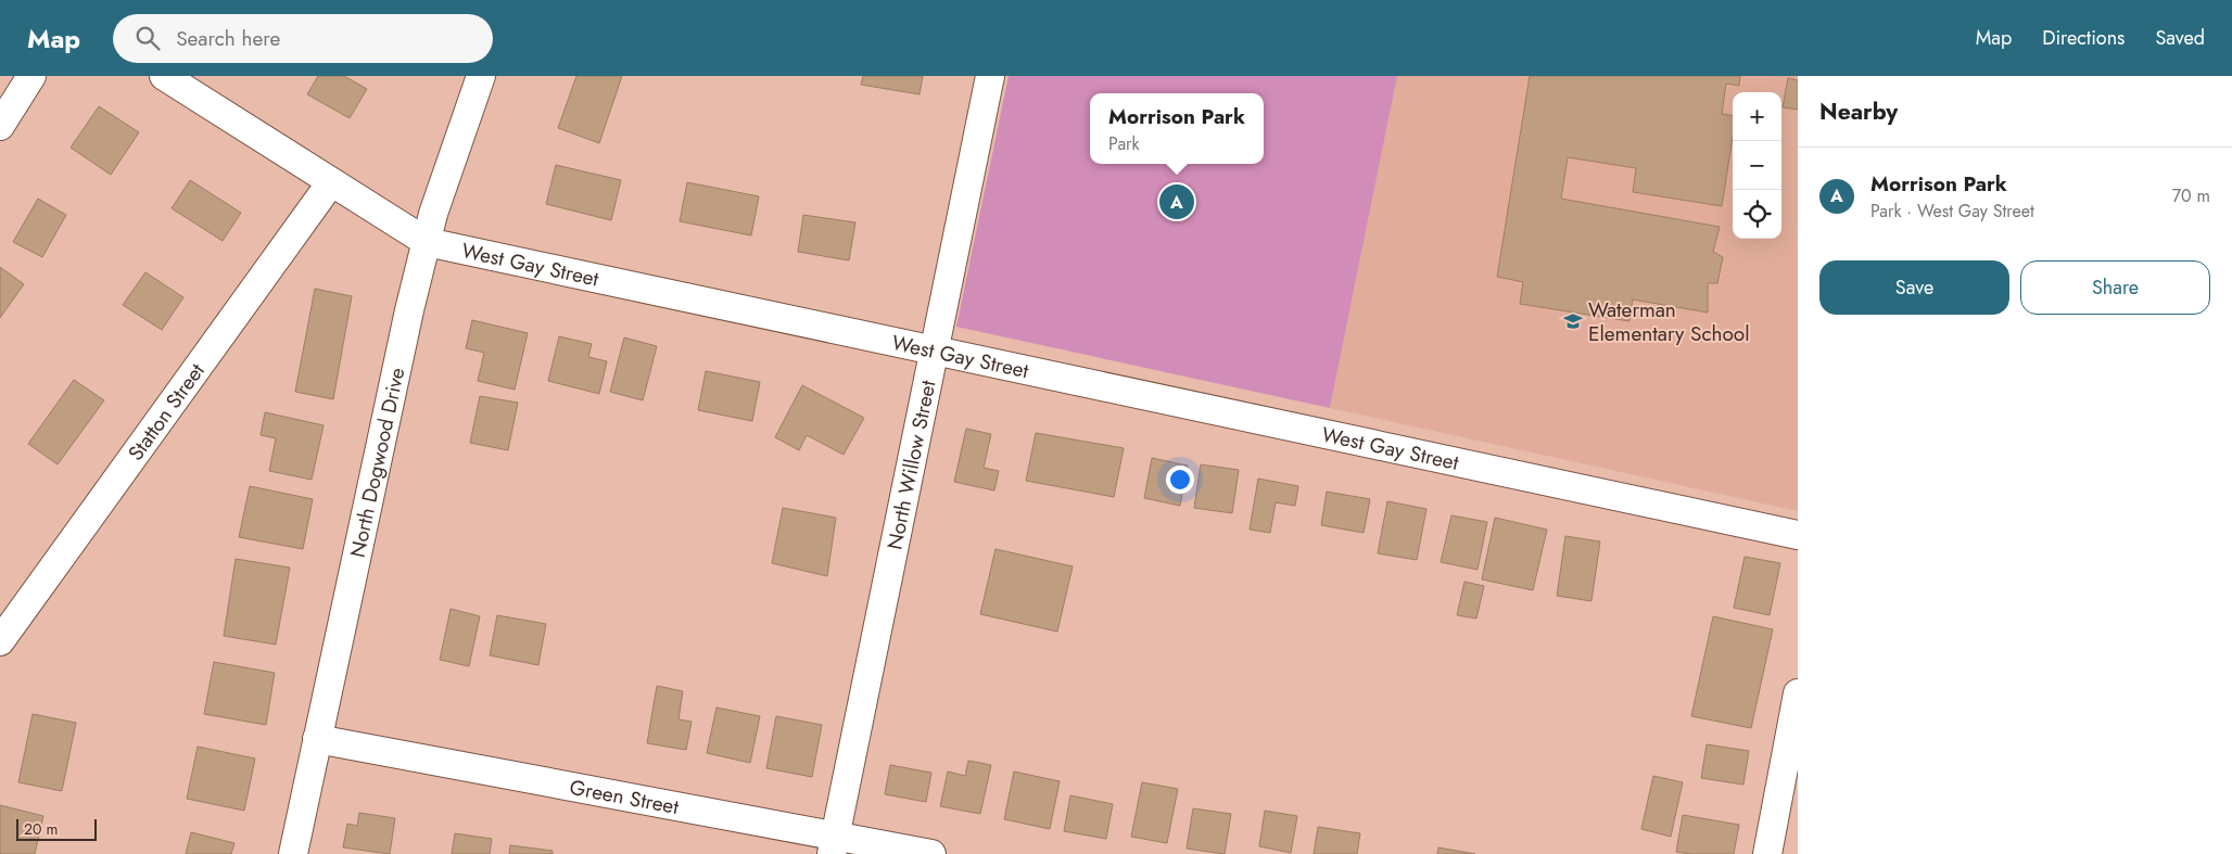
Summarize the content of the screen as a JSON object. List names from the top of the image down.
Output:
{
  "streets": {
    "street": [
      "West Gay Street",
      "Statton Street",
      "North Dogwood Drive",
      "North Willow Street",
      "Green Street"
    ]
  },
  "crossings": [
    ["West Gay Street", "Statton Street"],
    ["West Gay Street", "North Dogwood Drive"],
    ["West Gay Street", "North Willow Street"],
    ["North Dogwood Drive", "Green Street"],
    ["North Willow Street", "Green Street"]
  ],
  "places": {
    "school or university": ["Waterman Elementary School"]
  },
  "scale_bar": "20 m",
  "page": {
    "header": "Map",
    "search": "Search here",
    "nav": ["Map", "Directions", "Saved"],
    "heading": "Nearby",
    "map_buttons": ["+", "−"],
    "popup": ["Morrison Park", "Park"],
    "list": [
      {
        "mark": "A",
        "name": "Morrison Park",
        "note": "Park · West Gay Street",
        "value": "70 m"
      }
    ],
    "pins": "A",
    "buttons": ["Save", "Share"],
    "scale": "20 m"
  }
}
